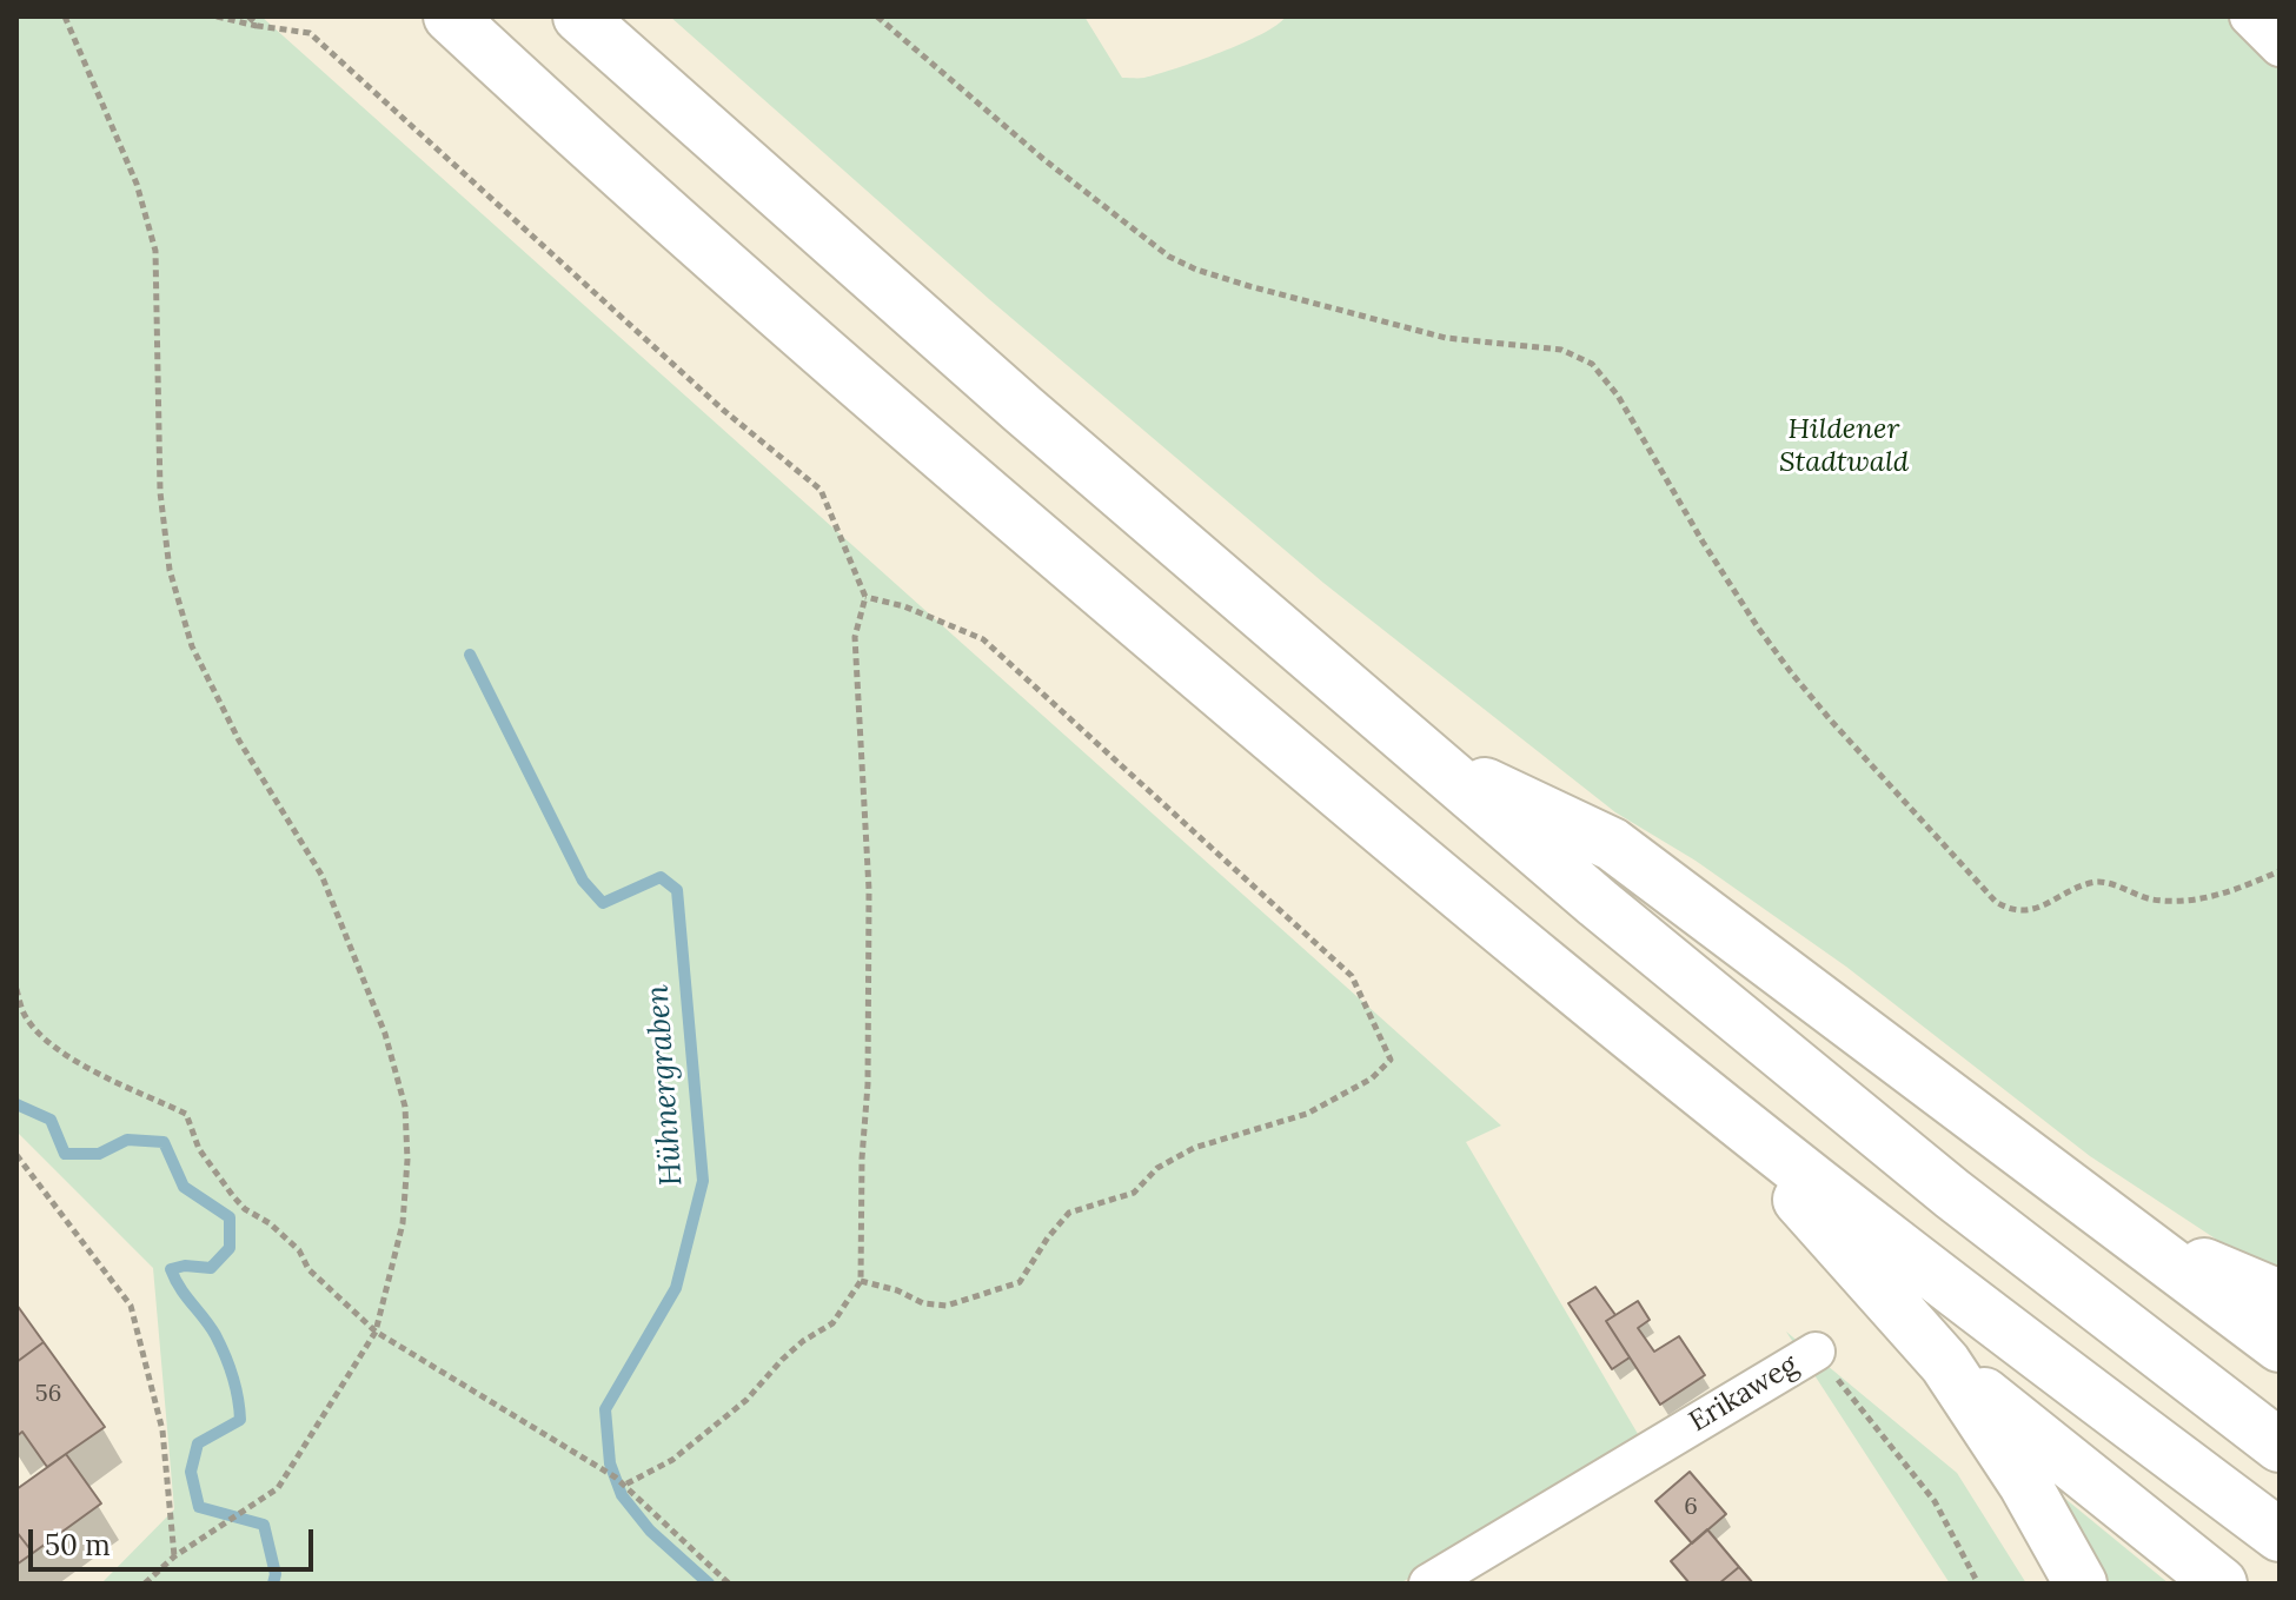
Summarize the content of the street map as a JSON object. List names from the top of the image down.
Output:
{
  "streets": {
    "street": ["Erikaweg"]
  },
  "water": ["Hühnergraben"],
  "parks": ["Hildener Stadtwald"],
  "house_numbers": ["56", "6"],
  "scale_bar": "50 m"
}
